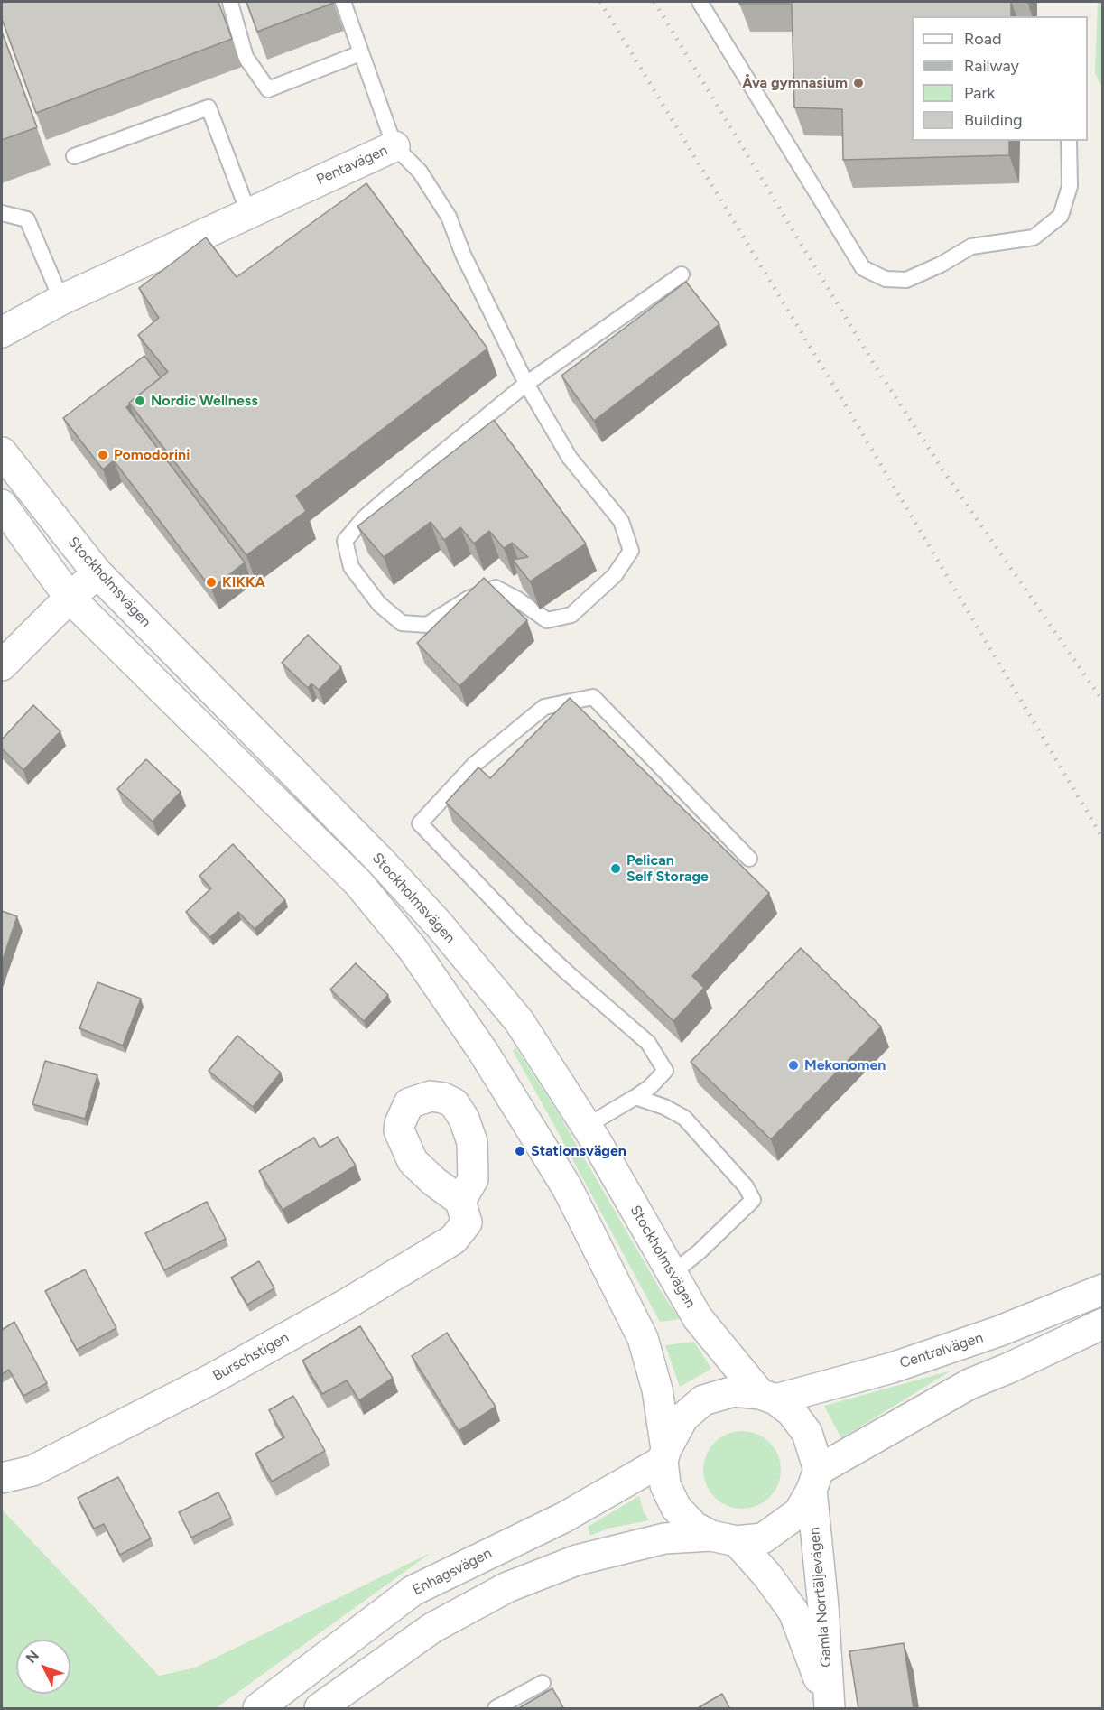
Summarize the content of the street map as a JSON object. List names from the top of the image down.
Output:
{
  "streets": {
    "street": [
      "Pentavägen",
      "Stockholmsvägen",
      "Centralvägen",
      "Burschstigen",
      "Enhagsvägen",
      "Gamla Norrtäljevägen"
    ]
  },
  "crossings": [
    ["Stockholmsvägen", "Centralvägen"],
    ["Stockholmsvägen", "Enhagsvägen"],
    ["Stockholmsvägen", "Gamla Norrtäljevägen"],
    ["Centralvägen", "Enhagsvägen"],
    ["Centralvägen", "Gamla Norrtäljevägen"],
    ["Enhagsvägen", "Gamla Norrtäljevägen"]
  ],
  "places": [
    "Åva gymnasium",
    "Nordic Wellness",
    "Pomodorini",
    "KIKKA",
    "Pelican Self Storage",
    "Mekonomen",
    "Stationsvägen"
  ],
  "legend": [
    "Road",
    "Railway",
    "Park",
    "Building"
  ],
  "north": "top left"
}
